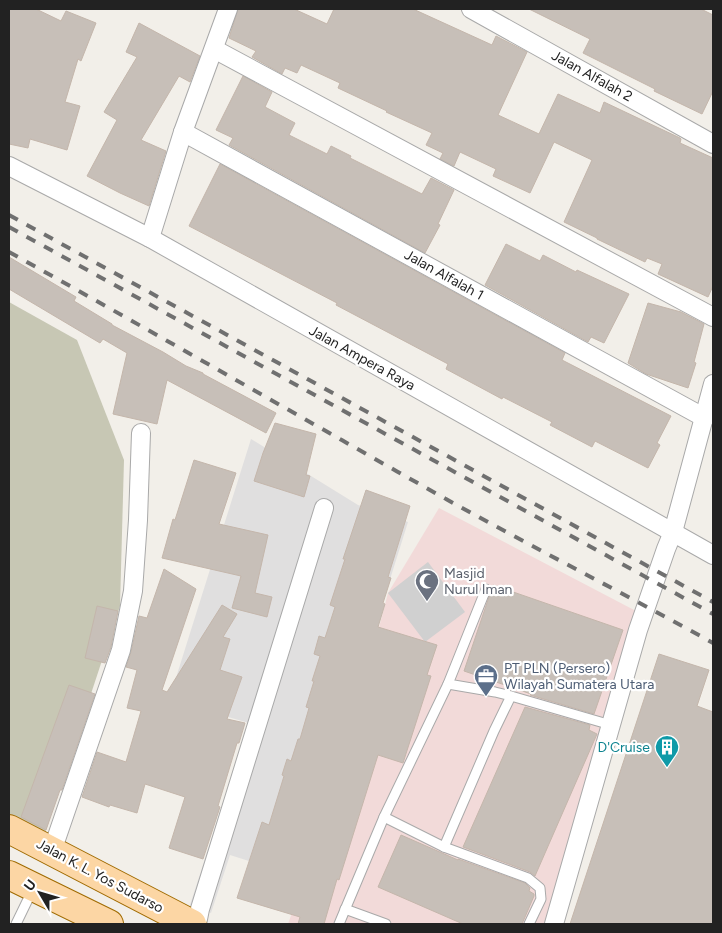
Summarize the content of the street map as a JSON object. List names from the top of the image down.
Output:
{
  "streets": {
    "main road": ["Jalan K. L. Yos Sudarso"],
    "street": ["Jalan Alfalah 2", "Jalan Alfalah 1", "Jalan Ampera Raya"]
  },
  "places": {
    "mosque": ["Masjid Nurul Iman"],
    "office": ["PT PLN (Persero) Wilayah Sumatera Utara"],
    "building": ["D'Cruise"]
  },
  "north": "top left"
}
